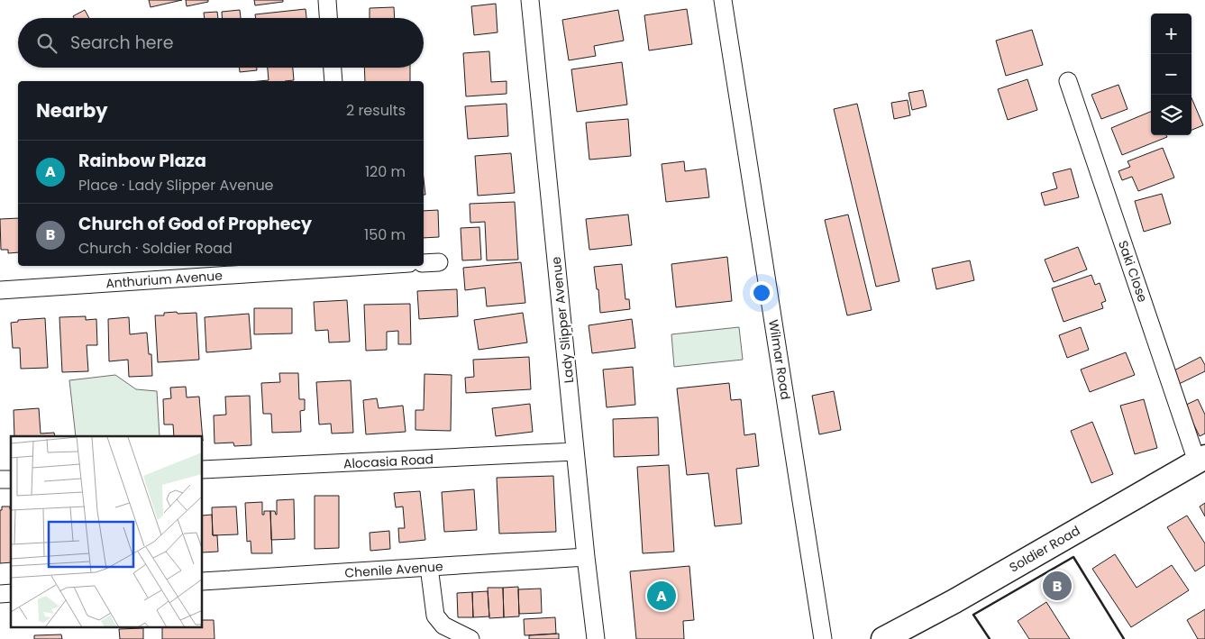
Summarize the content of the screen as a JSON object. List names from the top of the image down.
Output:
{
  "streets": {
    "main road": ["Soldier Road"],
    "street": [
      "Saki Close",
      "Anthurium Avenue",
      "Lady Slipper Avenue",
      "Wilmar Road",
      "Alocasia Road",
      "Chenile Avenue"
    ]
  },
  "crossings": [
    ["Saki Close", "Soldier Road"],
    ["Lady Slipper Avenue", "Alocasia Road"],
    ["Lady Slipper Avenue", "Chenile Avenue"]
  ],
  "page": {
    "map_buttons": ["+", "−"],
    "search": "Search here",
    "heading": ["Nearby", "2 results"],
    "list": [
      {
        "mark": "A",
        "name": "Rainbow Plaza",
        "note": "Place · Lady Slipper Avenue",
        "value": "120 m"
      },
      {
        "mark": "B",
        "name": "Church of God of Prophecy",
        "note": "Church · Soldier Road",
        "value": "150 m"
      }
    ],
    "pins": ["B", "A"]
  }
}
